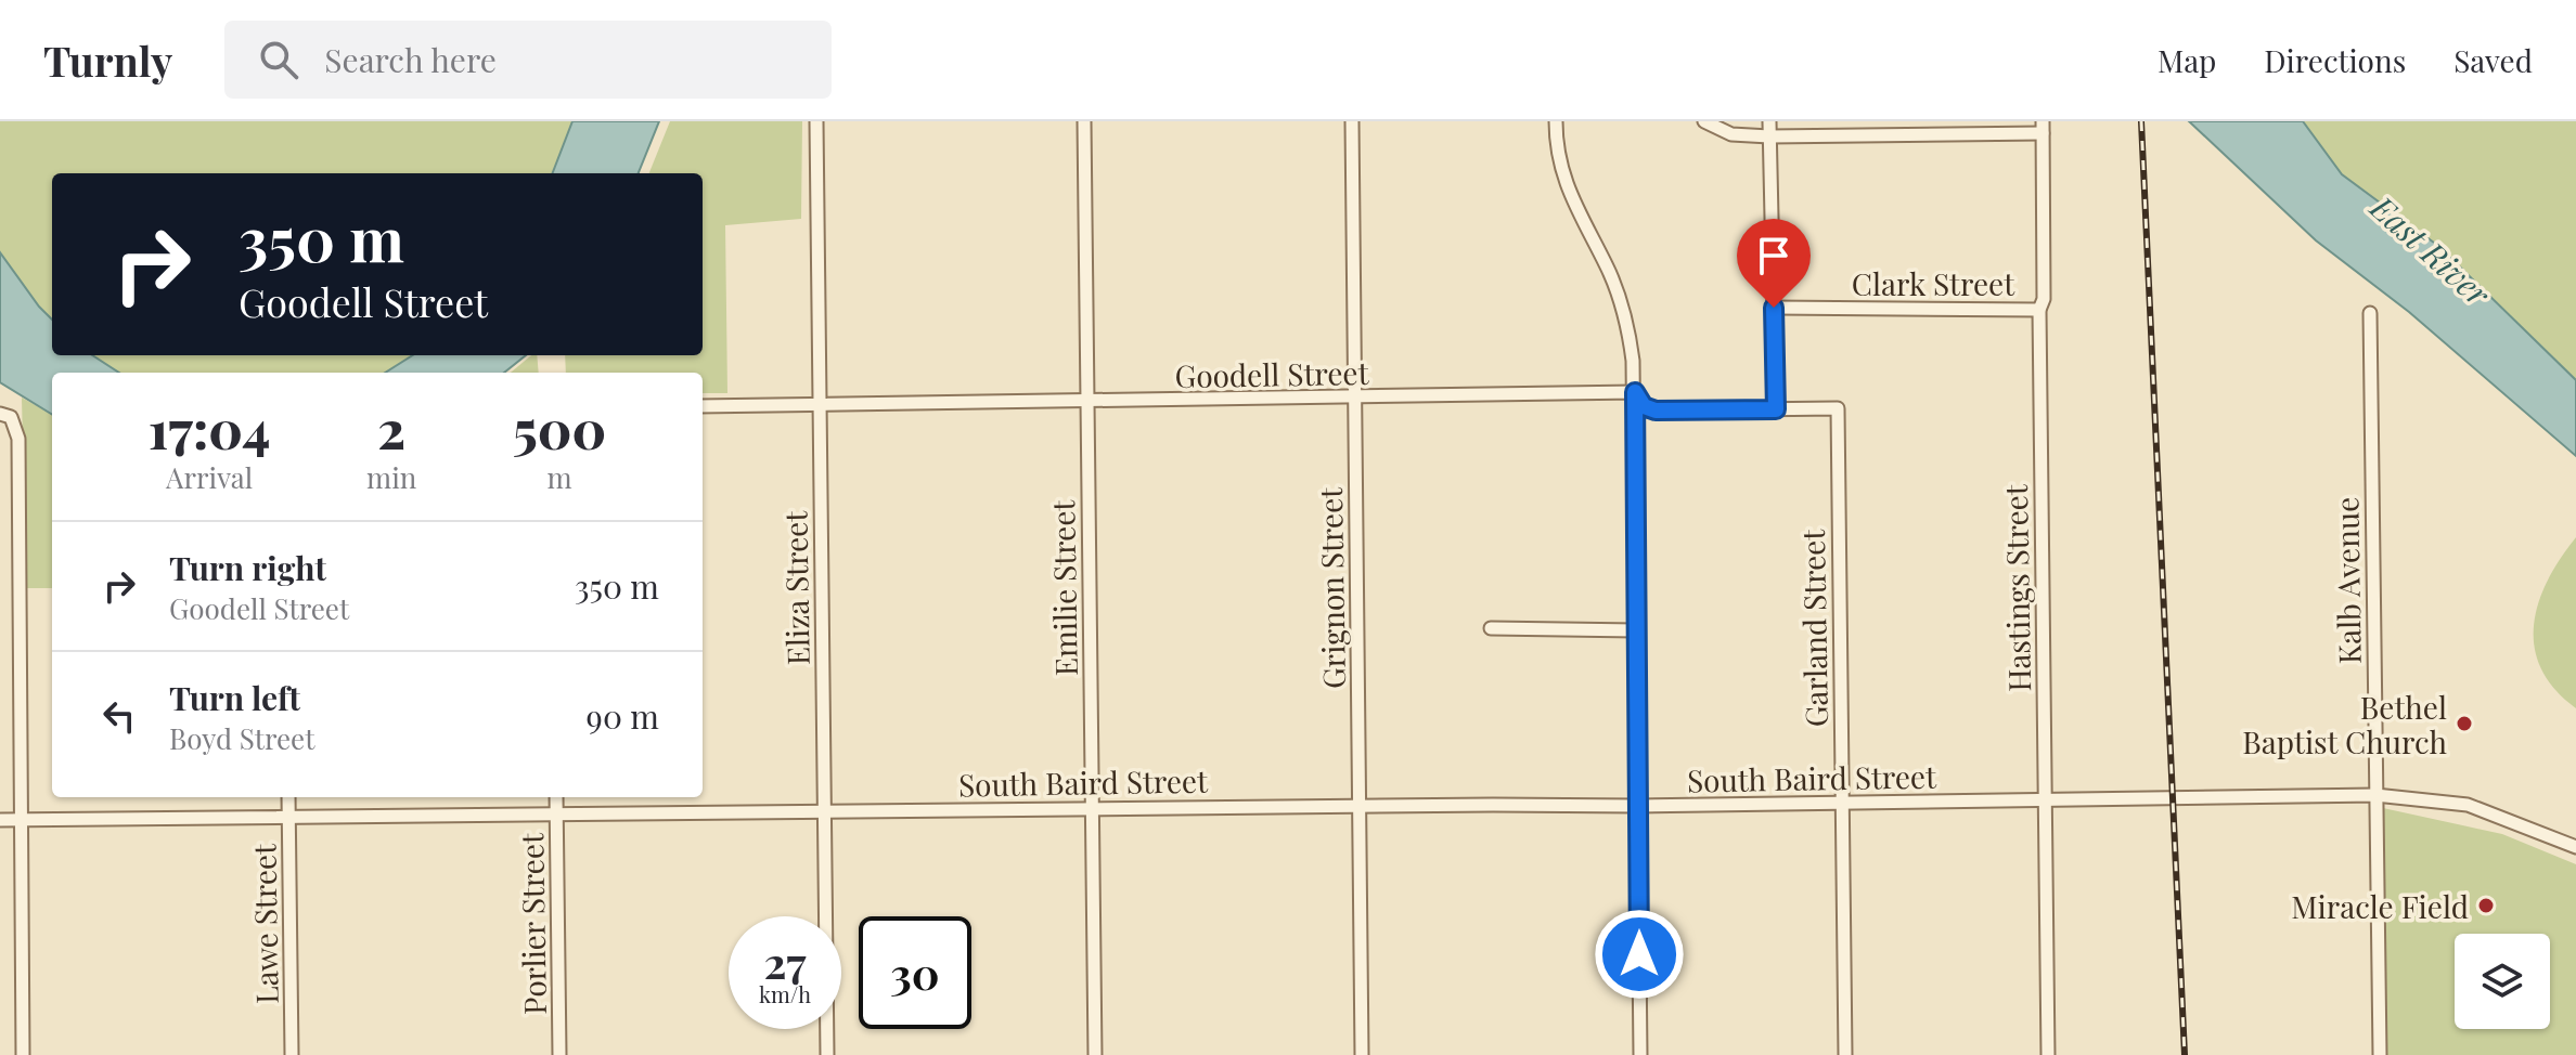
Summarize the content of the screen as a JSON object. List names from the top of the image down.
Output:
{
  "streets": {
    "street": [
      "Clark Street",
      "Goodell Street",
      "Kalb Avenue",
      "Eliza Street",
      "Emilie Street",
      "Grignon Street",
      "Hastings Street",
      "Garland Street",
      "South Baird Street",
      "Lawe Street",
      "Porlier Street"
    ]
  },
  "crossings": [
    ["Clark Street", "Hastings Street"],
    ["Goodell Street", "Eliza Street"],
    ["Goodell Street", "Emilie Street"],
    ["Goodell Street", "Grignon Street"],
    ["Goodell Street", "Garland Street"],
    ["Kalb Avenue", "South Baird Street"],
    ["Eliza Street", "South Baird Street"],
    ["Emilie Street", "South Baird Street"],
    ["Grignon Street", "South Baird Street"],
    ["Hastings Street", "South Baird Street"],
    ["Garland Street", "South Baird Street"],
    ["South Baird Street", "Lawe Street"],
    ["South Baird Street", "Porlier Street"]
  ],
  "water": ["East River"],
  "places": ["Bethel Baptist Church", "Miracle Field"],
  "page": {
    "header": "Turnly",
    "search": "Search here",
    "nav": ["Map", "Directions", "Saved"],
    "turn": ["350 m", "Goodell Street"],
    "eta": [
      "17:04",
      "Arrival",
      "2",
      "min",
      "500",
      "m"
    ],
    "list": [
      {
        "name": "Turn right",
        "note": "Goodell Street",
        "value": "350 m"
      },
      {
        "name": "Turn left",
        "note": "Boyd Street",
        "value": "90 m"
      }
    ],
    "speed": "27 km/h",
    "limit": "30"
  }
}
